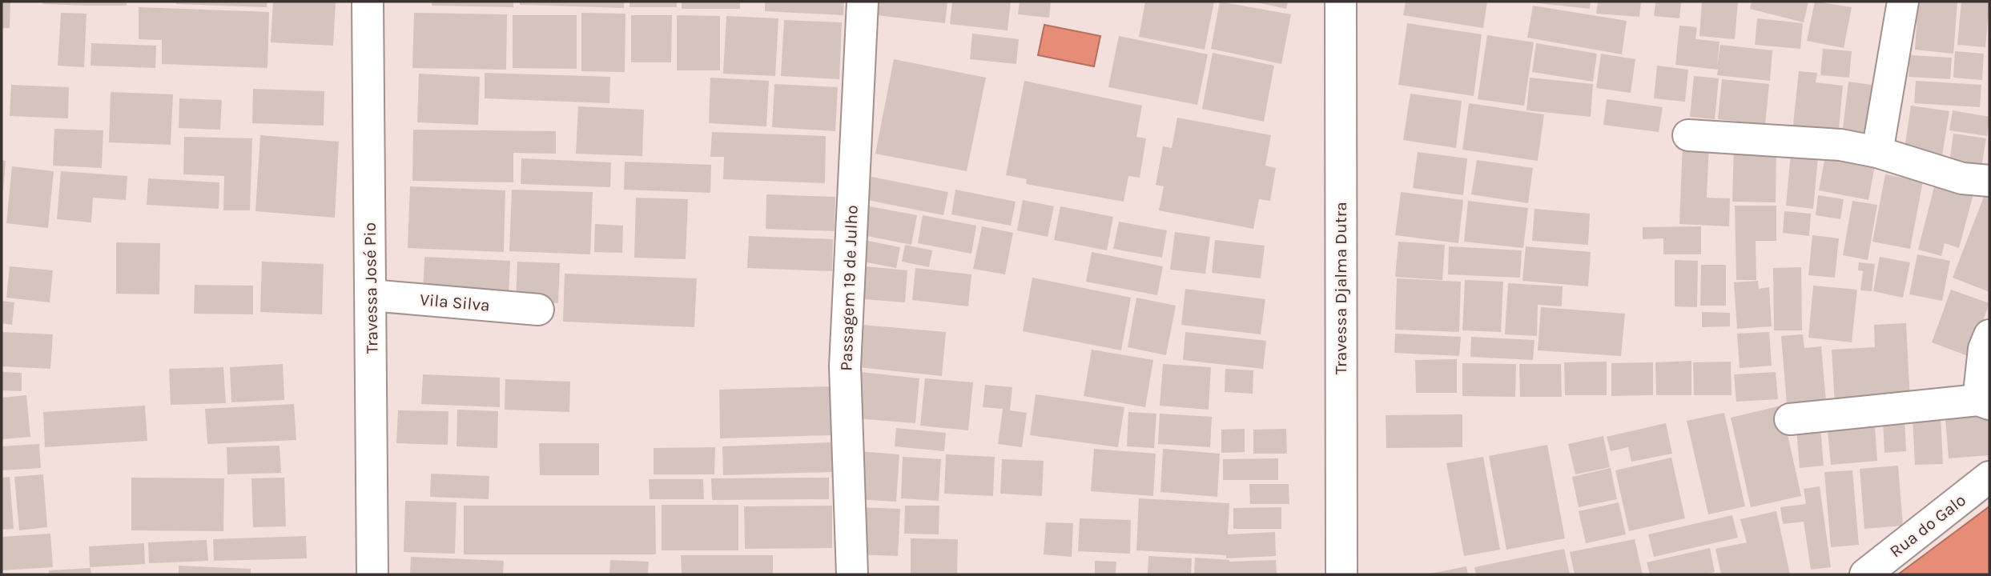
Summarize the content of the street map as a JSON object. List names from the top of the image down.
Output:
{
  "streets": {
    "street": [
      "Travessa José Pio",
      "Passagem 19 de Julho",
      "Travessa Djalma Dutra",
      "Vila Silva",
      "Rua do Galo"
    ]
  },
  "crossings": [
    ["Travessa José Pio", "Vila Silva"]
  ]
}
